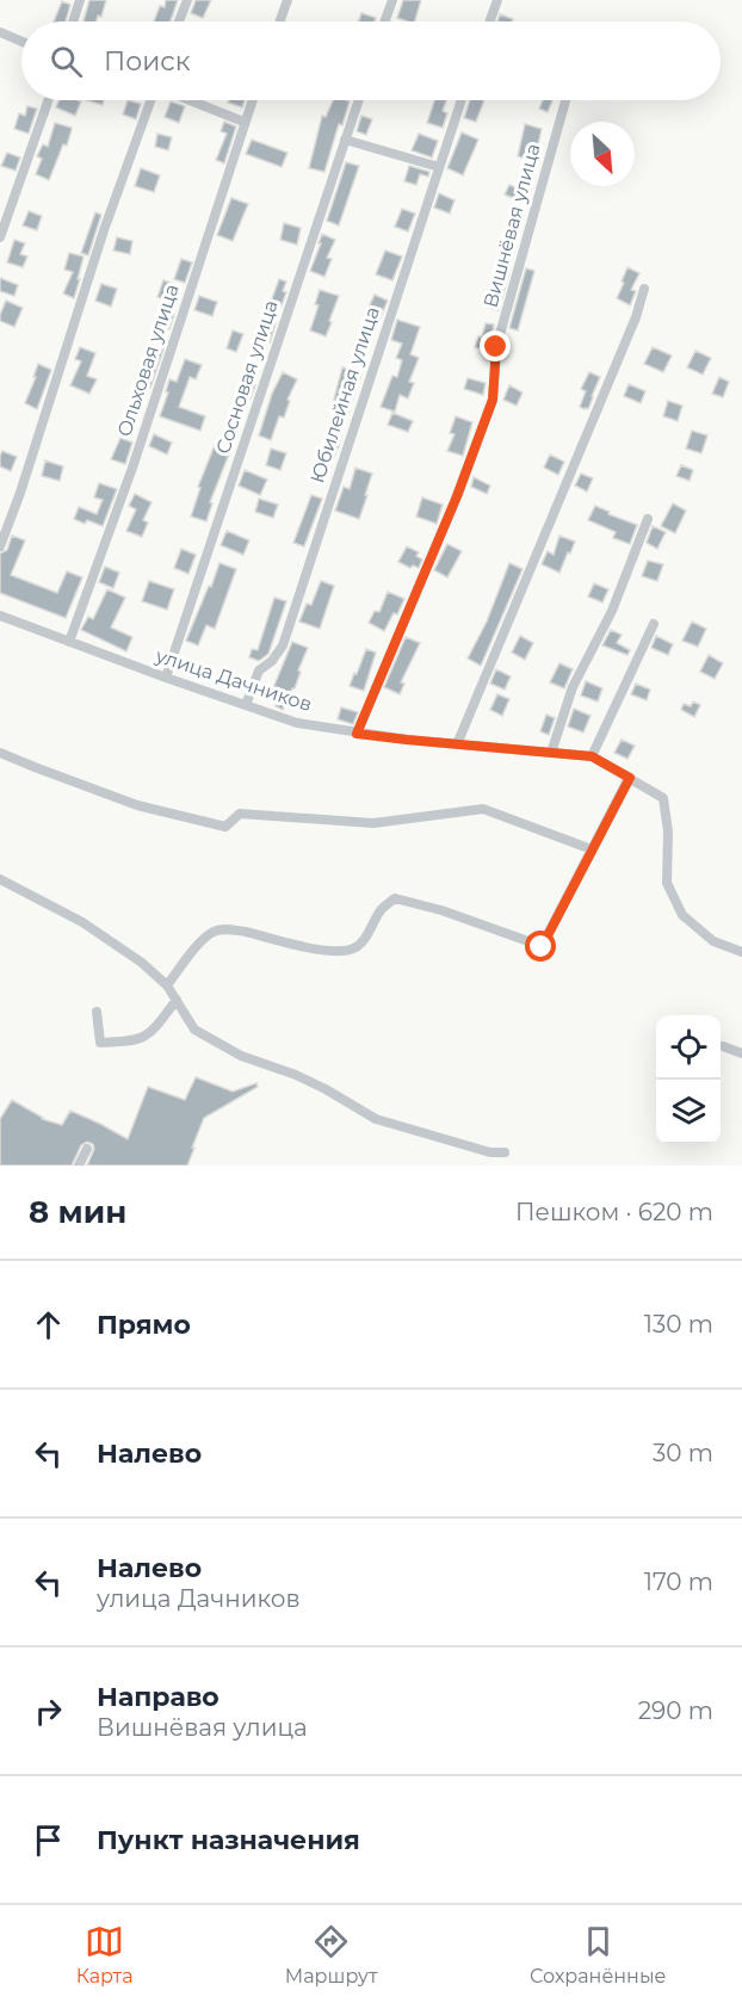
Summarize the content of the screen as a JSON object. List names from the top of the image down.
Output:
{
  "streets": {
    "street": [
      "Вишнёвая улица",
      "Ольховая улица",
      "Сосновая улица",
      "Юбилейная улица",
      "улица Дачников"
    ]
  },
  "crossings": [
    ["Вишнёвая улица", "улица Дачников"],
    ["Ольховая улица", "улица Дачников"],
    ["Сосновая улица", "улица Дачников"],
    ["Юбилейная улица", "улица Дачников"]
  ],
  "north": "bottom right",
  "page": {
    "search": "Поиск",
    "heading": ["8 мин", "Пешком · 620 m"],
    "list": [
      ["Прямо", "130 m"],
      ["Налево", "30 m"],
      ["Налево", "улица Дачников", "170 m"],
      ["Направо", "Вишнёвая улица", "290 m"],
      "Пункт назначения"
    ],
    "nav": ["Карта", "Маршрут", "Сохранённые"]
  }
}
